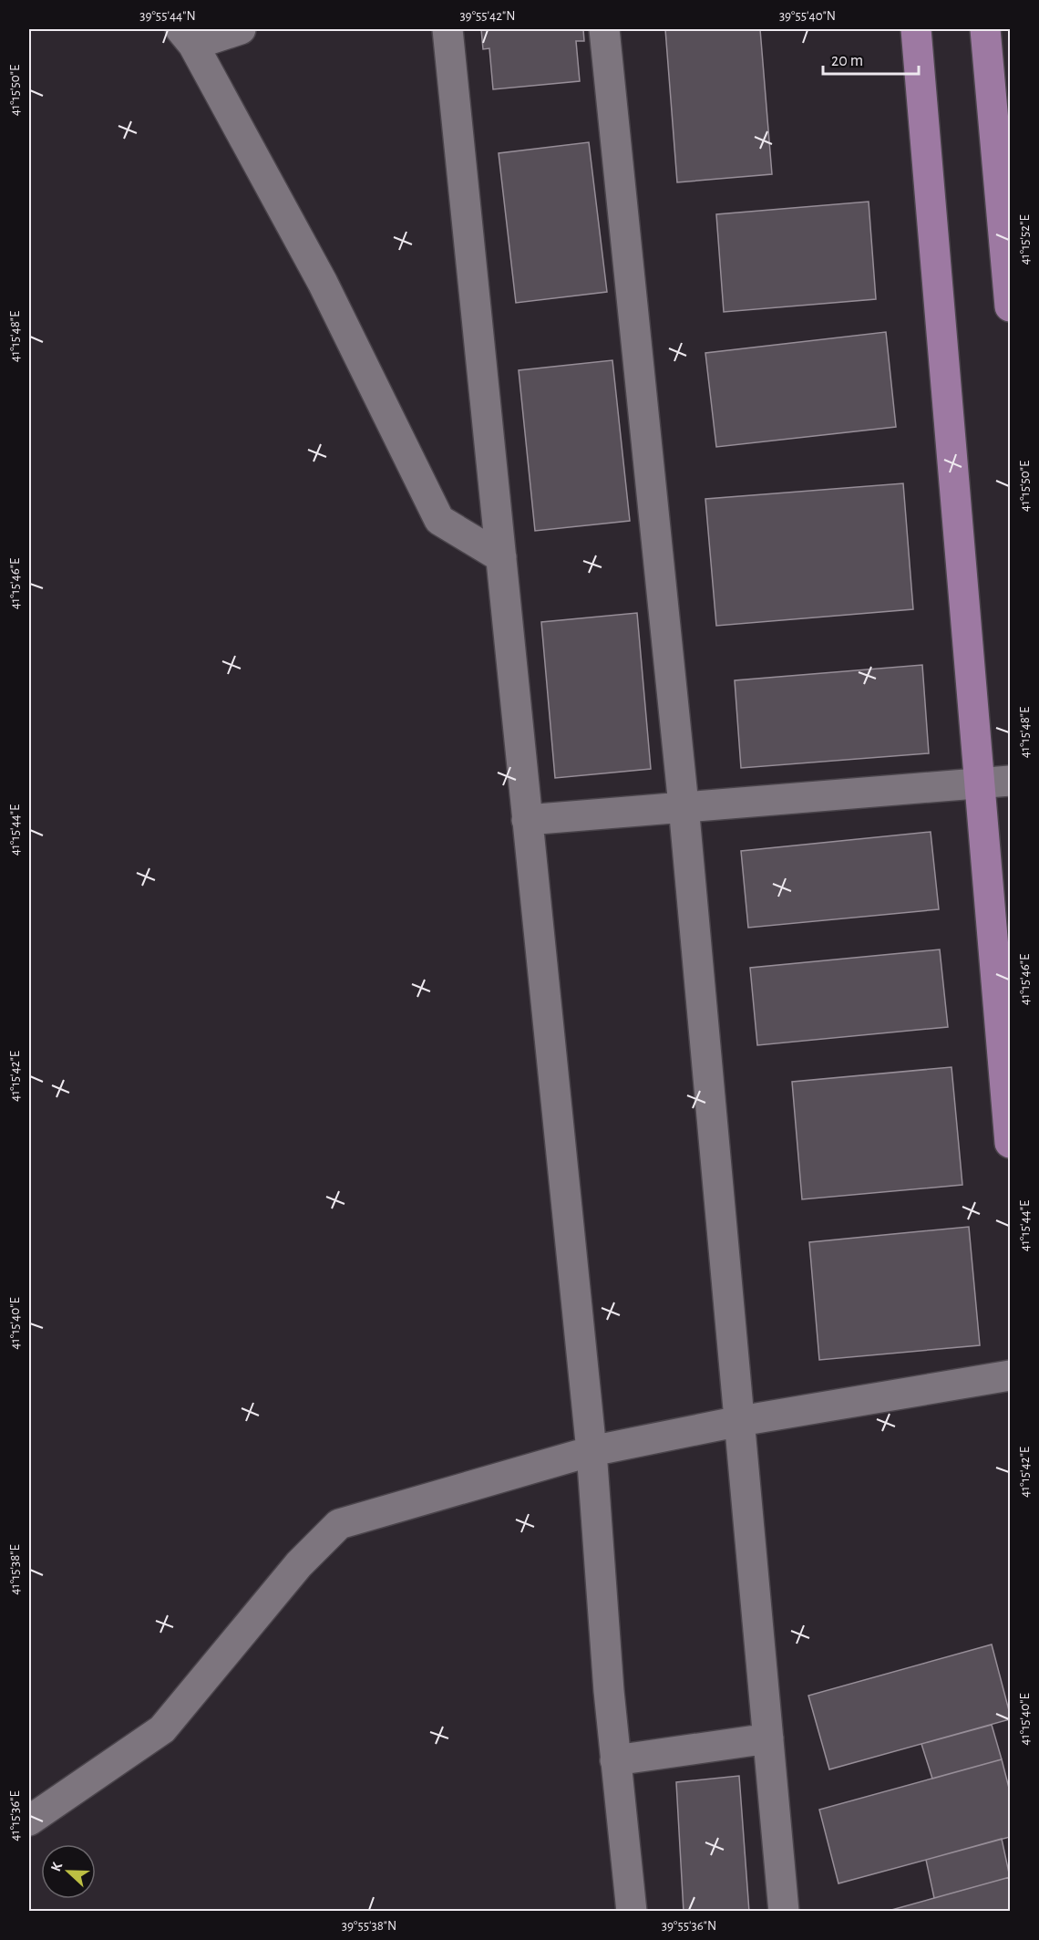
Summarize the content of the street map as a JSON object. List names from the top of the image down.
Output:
{
  "scale_bar": "20 m",
  "north": "left",
  "coordinates": [
    "39°55'44\"N",
    "39°55'42\"N",
    "39°55'40\"N",
    "41°15'50\"E",
    "41°15'52\"E",
    "41°15'48\"E",
    "41°15'46\"E",
    "41°15'44\"E",
    "41°15'42\"E",
    "41°15'40\"E",
    "41°15'38\"E",
    "41°15'36\"E",
    "39°55'38\"N",
    "39°55'36\"N"
  ]
}
